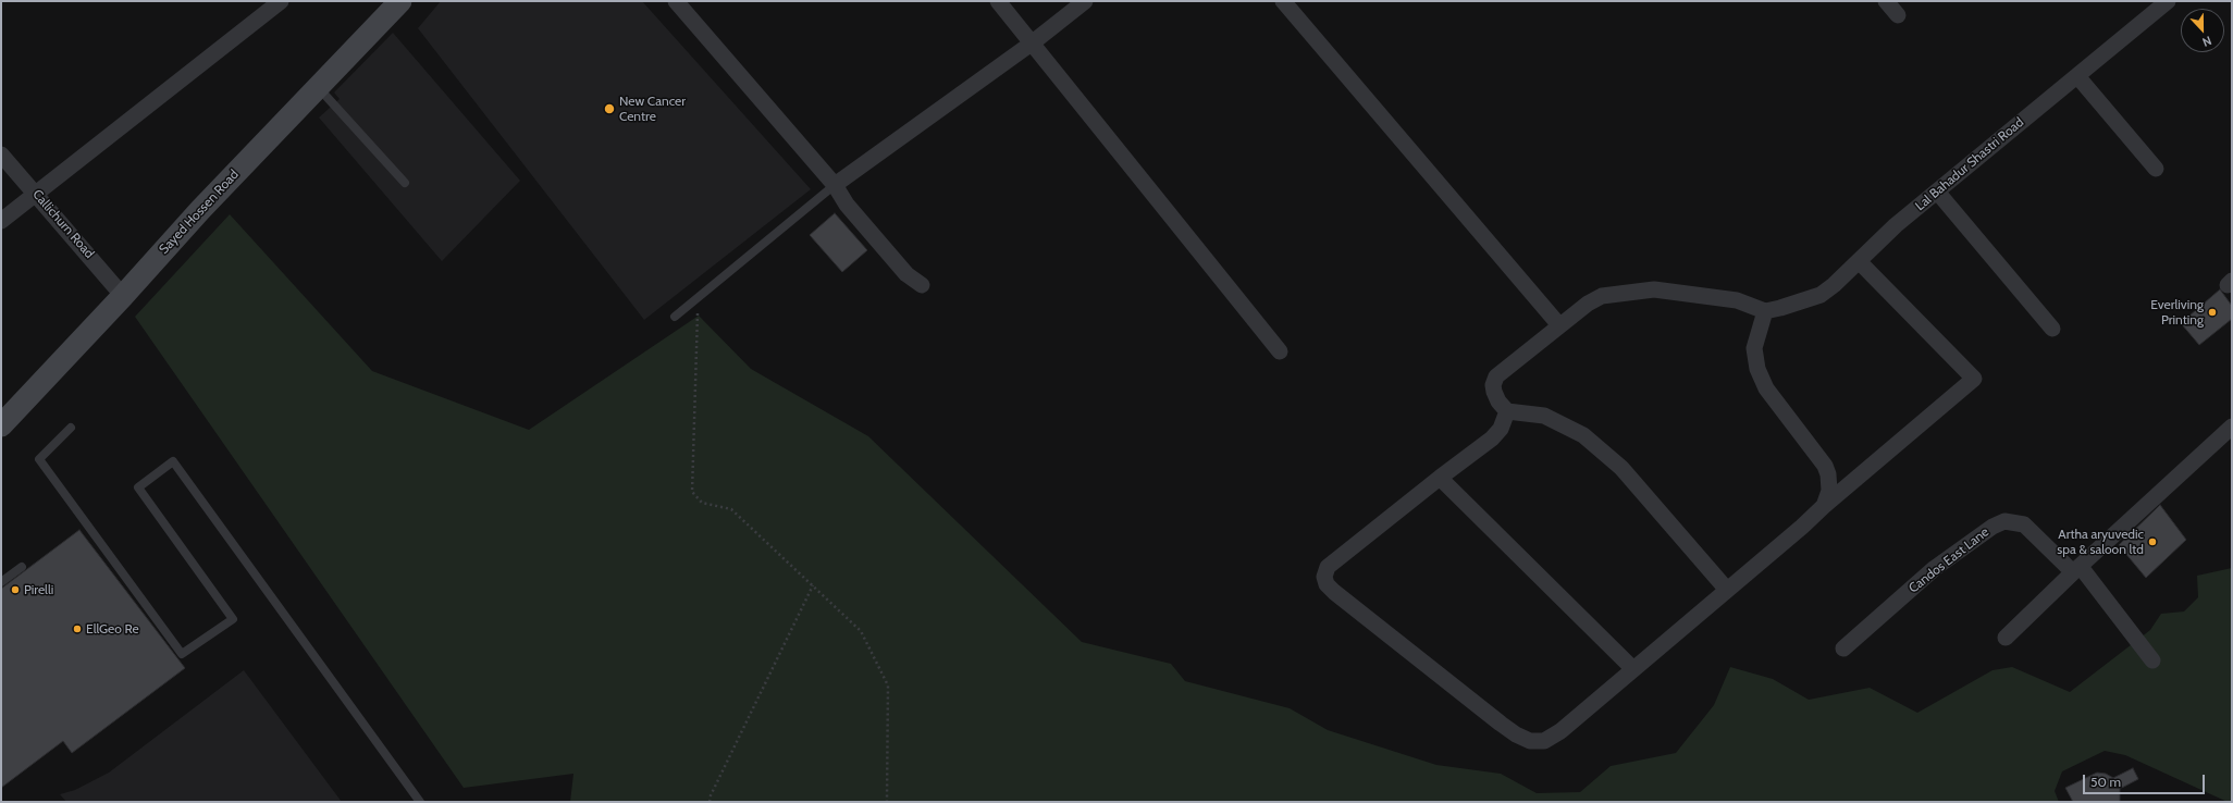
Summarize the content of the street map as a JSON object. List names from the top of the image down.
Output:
{
  "streets": {
    "main road": ["Sayed Hossen Road"],
    "street": ["Lal Bahadur Shastri Road", "Callichurn Road", "Candos East Lane"]
  },
  "crossings": [
    ["Sayed Hossen Road", "Callichurn Road"]
  ],
  "places": [
    "New Cancer Centre",
    "Everliving Printing",
    "Artha aryuvedic spa & saloon ltd",
    "Pirelli",
    "EllGeo Re"
  ],
  "scale_bar": "50 m",
  "north": "bottom"
}
